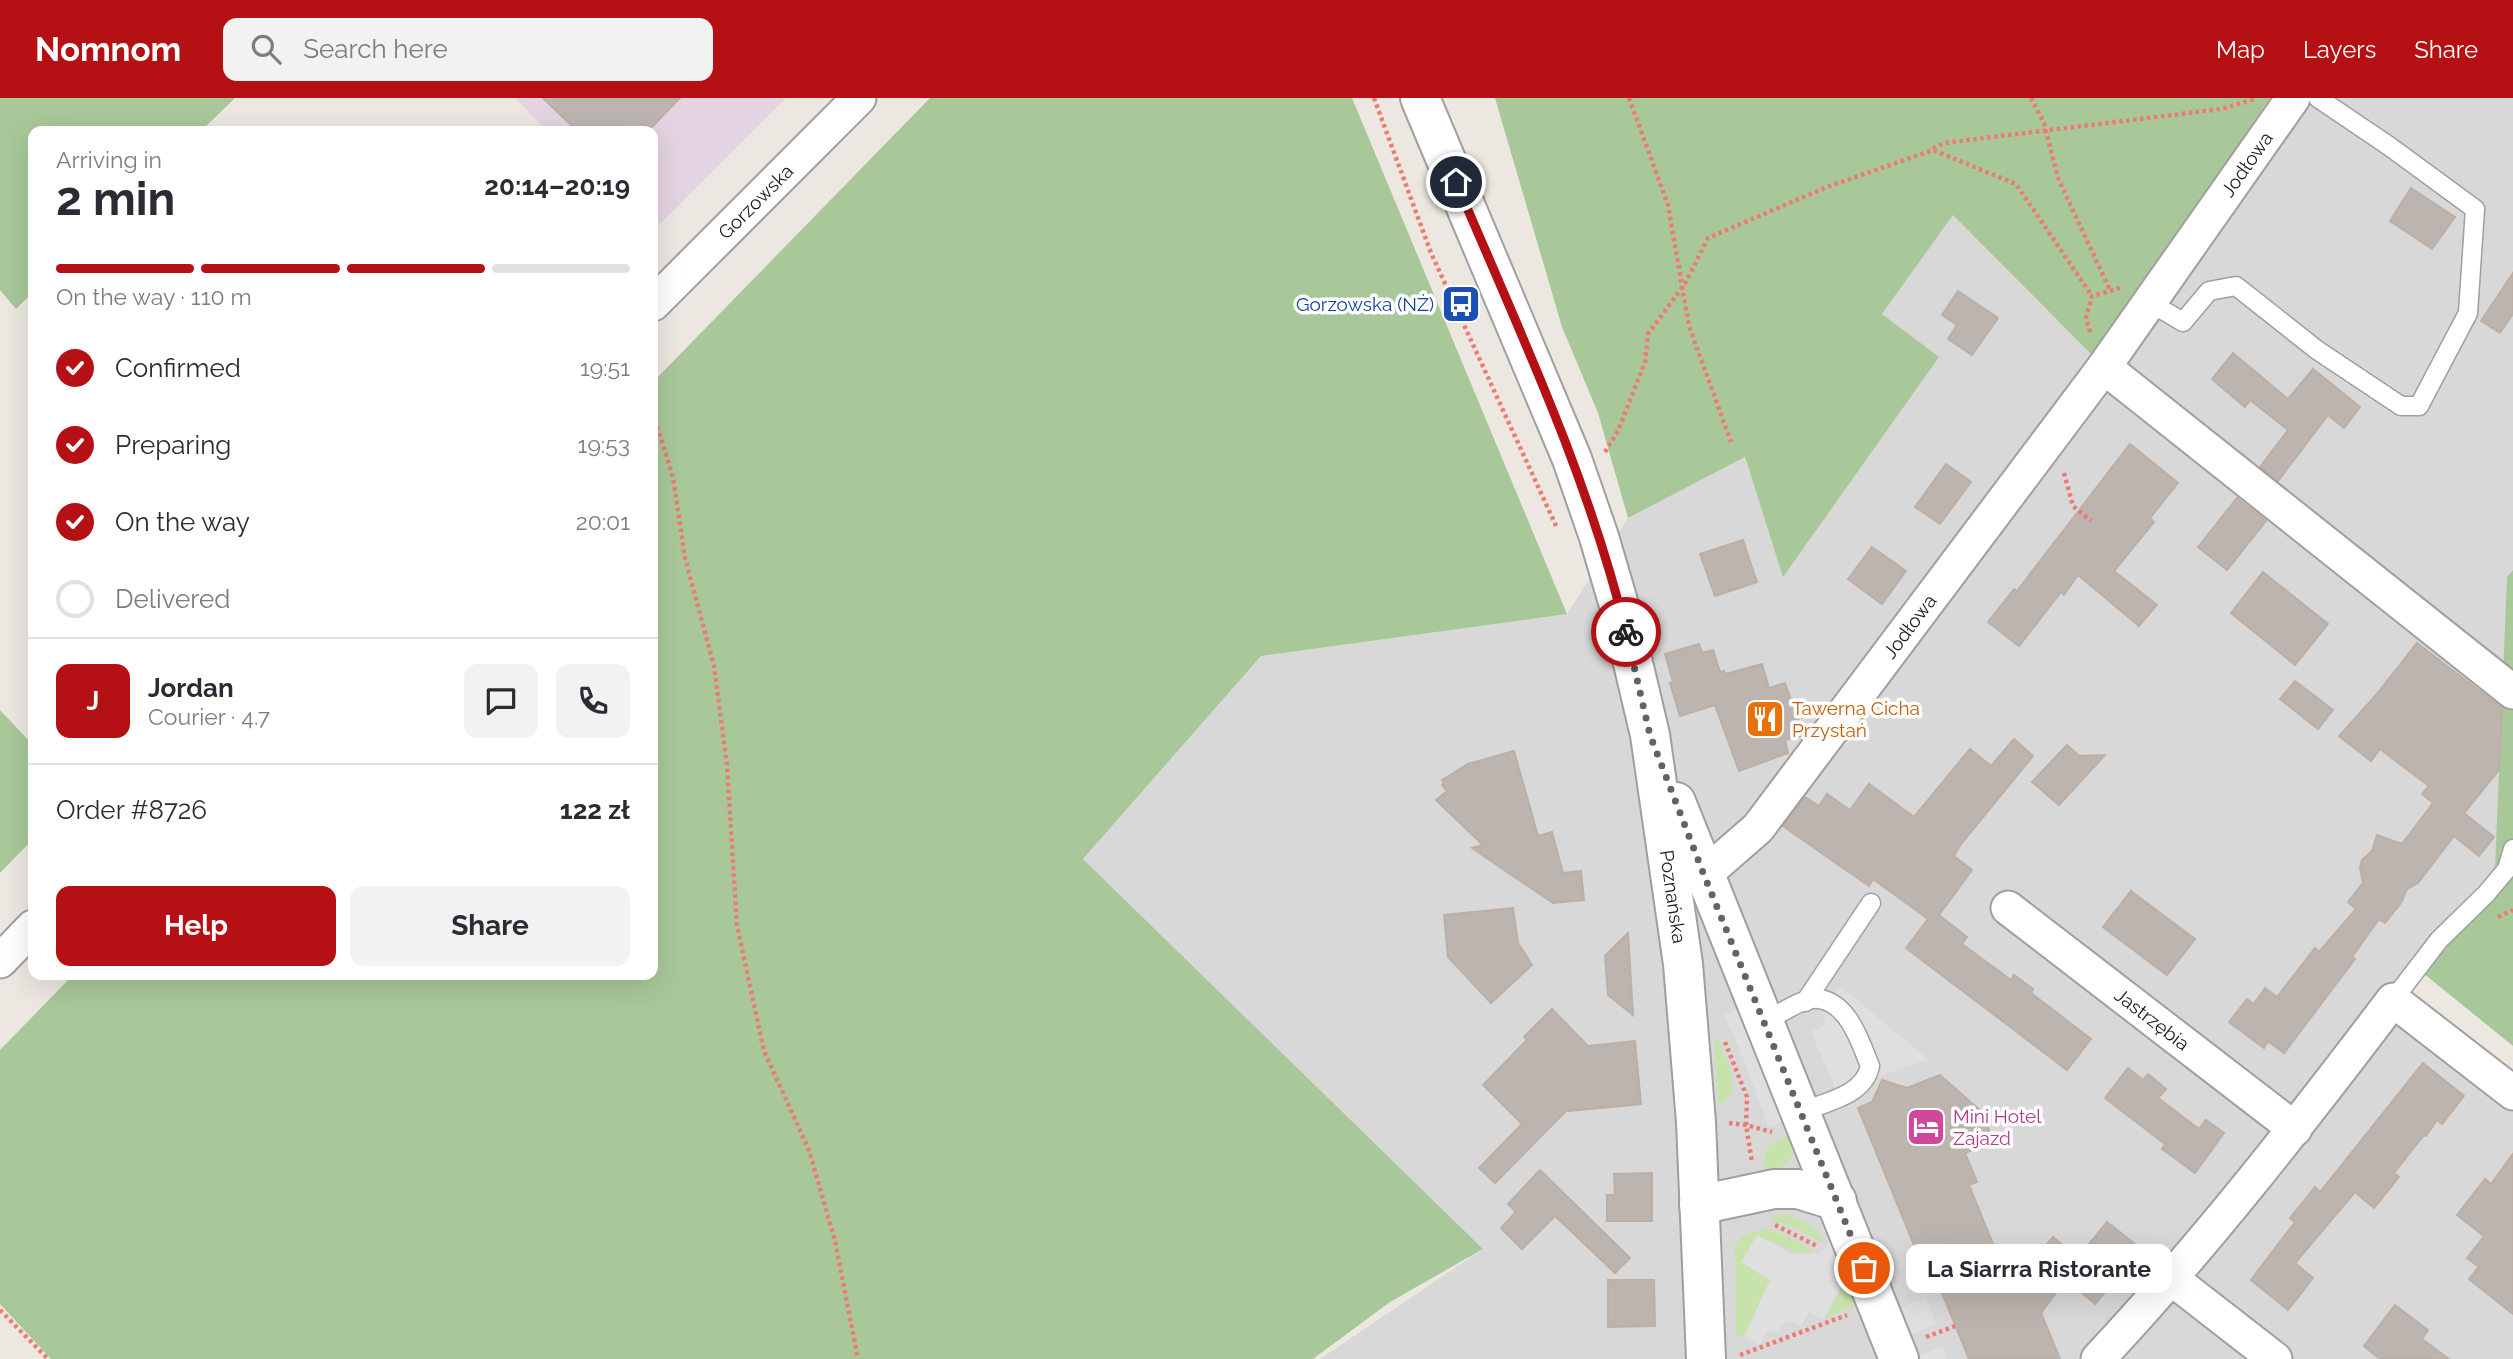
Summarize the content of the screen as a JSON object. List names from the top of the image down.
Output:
{
  "streets": {
    "street": [
      "Jodłowa",
      "Gorzowska",
      "Poznańska",
      "Jastrzębia"
    ]
  },
  "places": {
    "bus stop": ["Gorzowska (NŻ)"],
    "restaurant": ["Tawerna Cicha Przystań"],
    "hotel": ["Mini Hotel Zajazd"],
    "other": ["La Siarrra Ristorante"]
  },
  "page": {
    "header": "Nomnom",
    "search": "Search here",
    "nav": ["Map", "Layers", "Share"],
    "heading": ["2 min", "Arriving in", "20:14–20:19"],
    "panel": [
      "Jordan",
      "Courier · 4.7",
      "Order #8726",
      "122 zł"
    ],
    "bar": "On the way · 110 m",
    "list": [
      ["Confirmed", "19:51"],
      ["Preparing", "19:53"],
      ["On the way", "20:01"],
      "Delivered"
    ],
    "round": "J",
    "buttons": ["Help", "Share"],
    "bubble": "La Siarrra Ristorante"
  }
}
